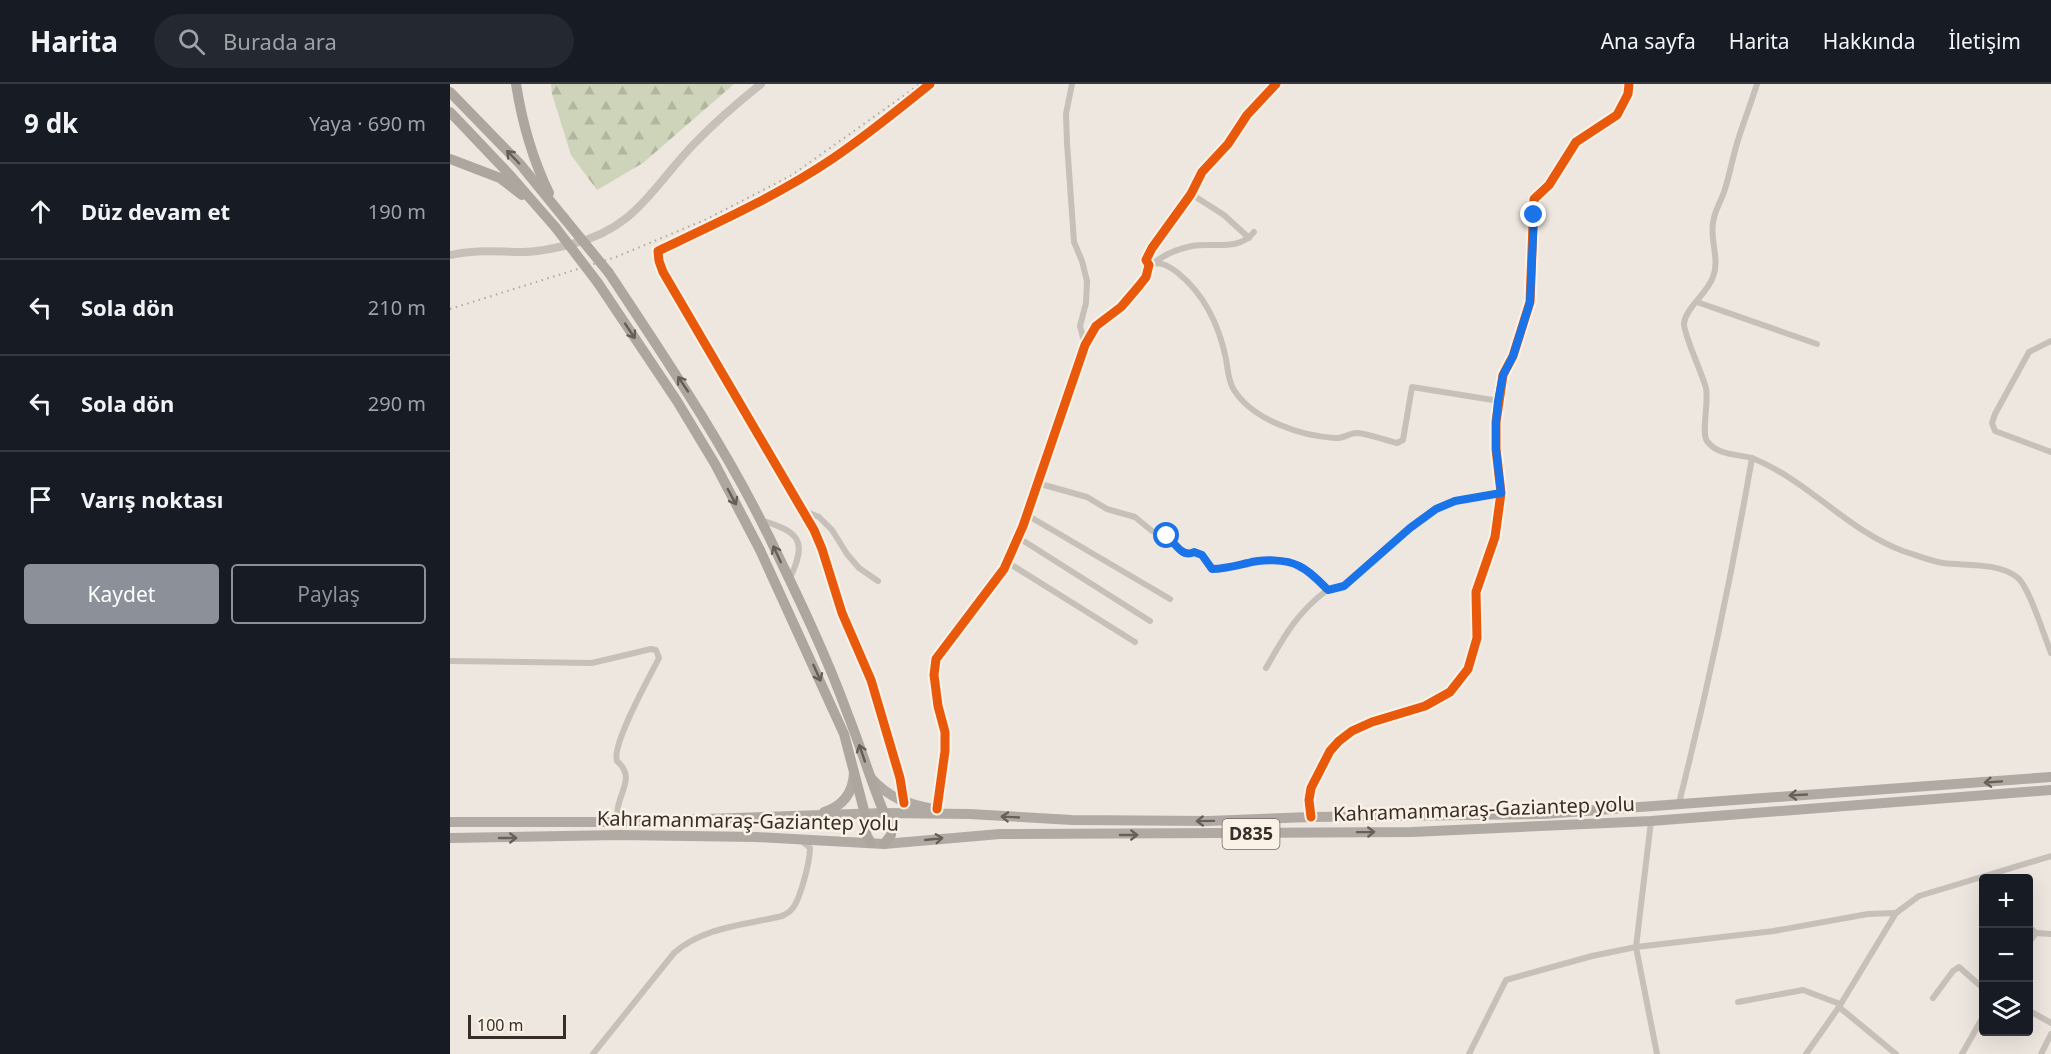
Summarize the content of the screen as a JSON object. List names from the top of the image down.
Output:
{
  "streets": {
    "highway": ["Kahramanmaraş-Gaziantep yolu", "D835"]
  },
  "scale_bar": "100 m",
  "page": {
    "header": "Harita",
    "search": "Burada ara",
    "nav": [
      "Ana sayfa",
      "Harita",
      "Hakkında",
      "İletişim"
    ],
    "heading": ["9 dk", "Yaya · 690 m"],
    "list": [
      ["Düz devam et", "190 m"],
      ["Sola dön", "210 m"],
      ["Sola dön", "290 m"],
      "Varış noktası"
    ],
    "buttons": ["Kaydet", "Paylaş"],
    "map_buttons": ["+", "−"],
    "scale": "100 m"
  }
}
